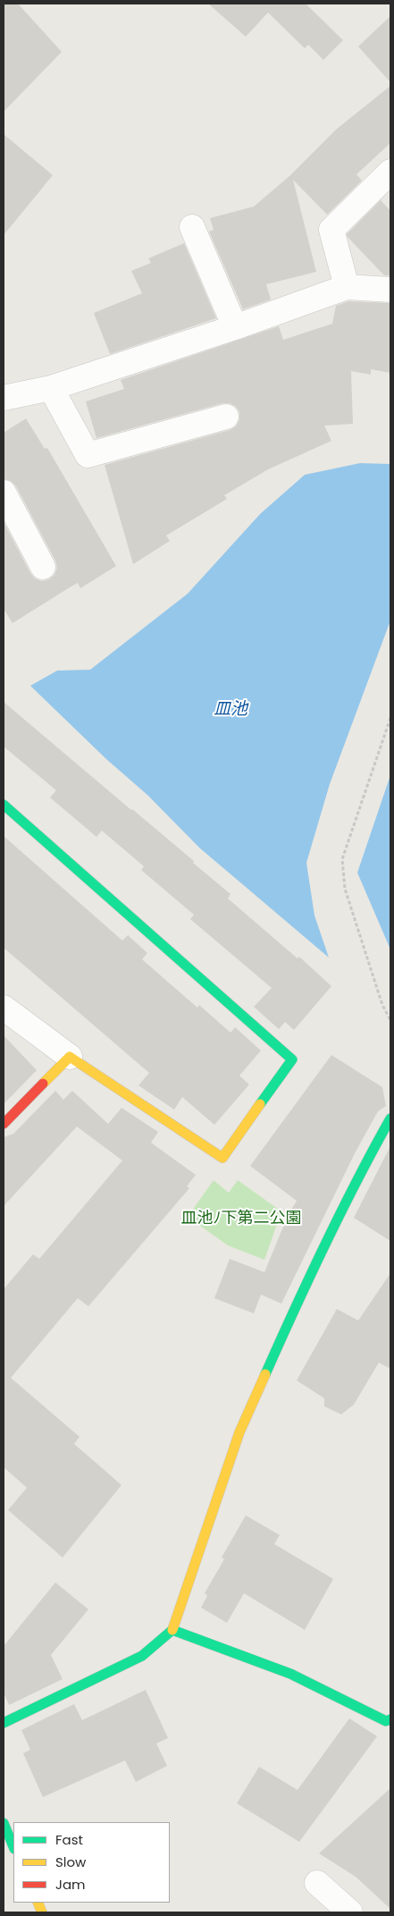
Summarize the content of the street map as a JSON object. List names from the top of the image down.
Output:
{
  "water": ["皿池"],
  "parks": ["皿池ﾉ下第二公園"],
  "legend": ["Fast", "Slow", "Jam"]
}
